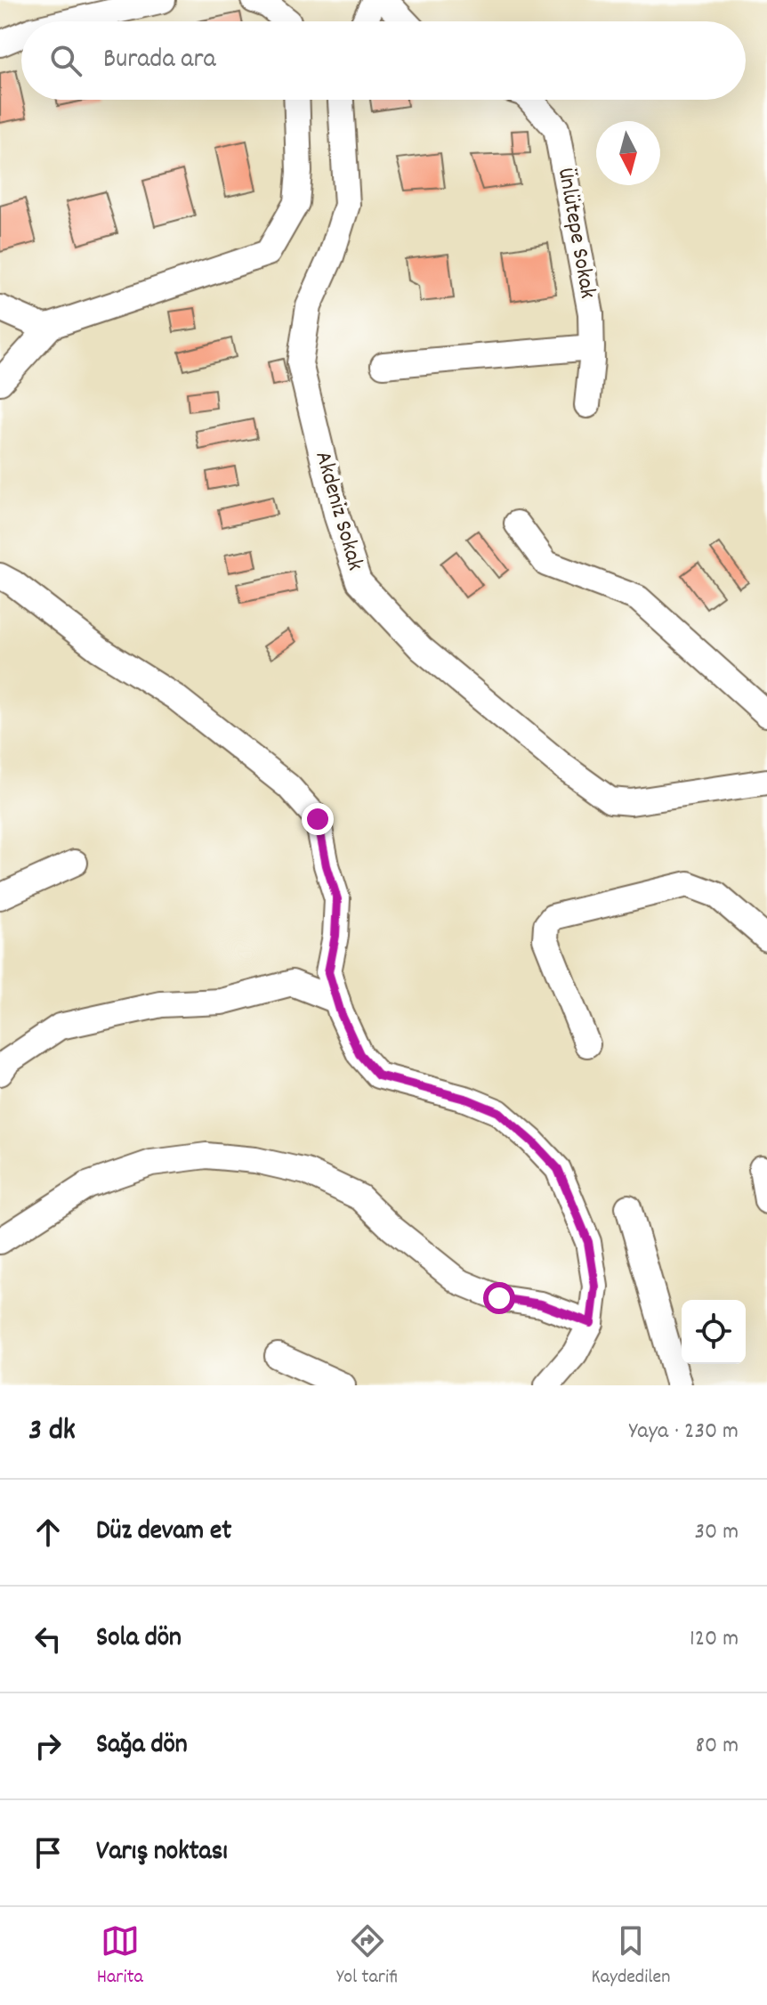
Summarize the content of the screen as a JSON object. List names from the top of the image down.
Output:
{
  "streets": {
    "street": ["Ünlütepe Sokak", "Akdeniz Sokak"]
  },
  "north": "bottom",
  "page": {
    "search": "Burada ara",
    "heading": ["3 dk", "Yaya · 230 m"],
    "list": [
      ["Düz devam et", "30 m"],
      ["Sola dön", "120 m"],
      ["Sağa dön", "80 m"],
      "Varış noktası"
    ],
    "nav": ["Harita", "Yol tarifi", "Kaydedilen"]
  }
}
